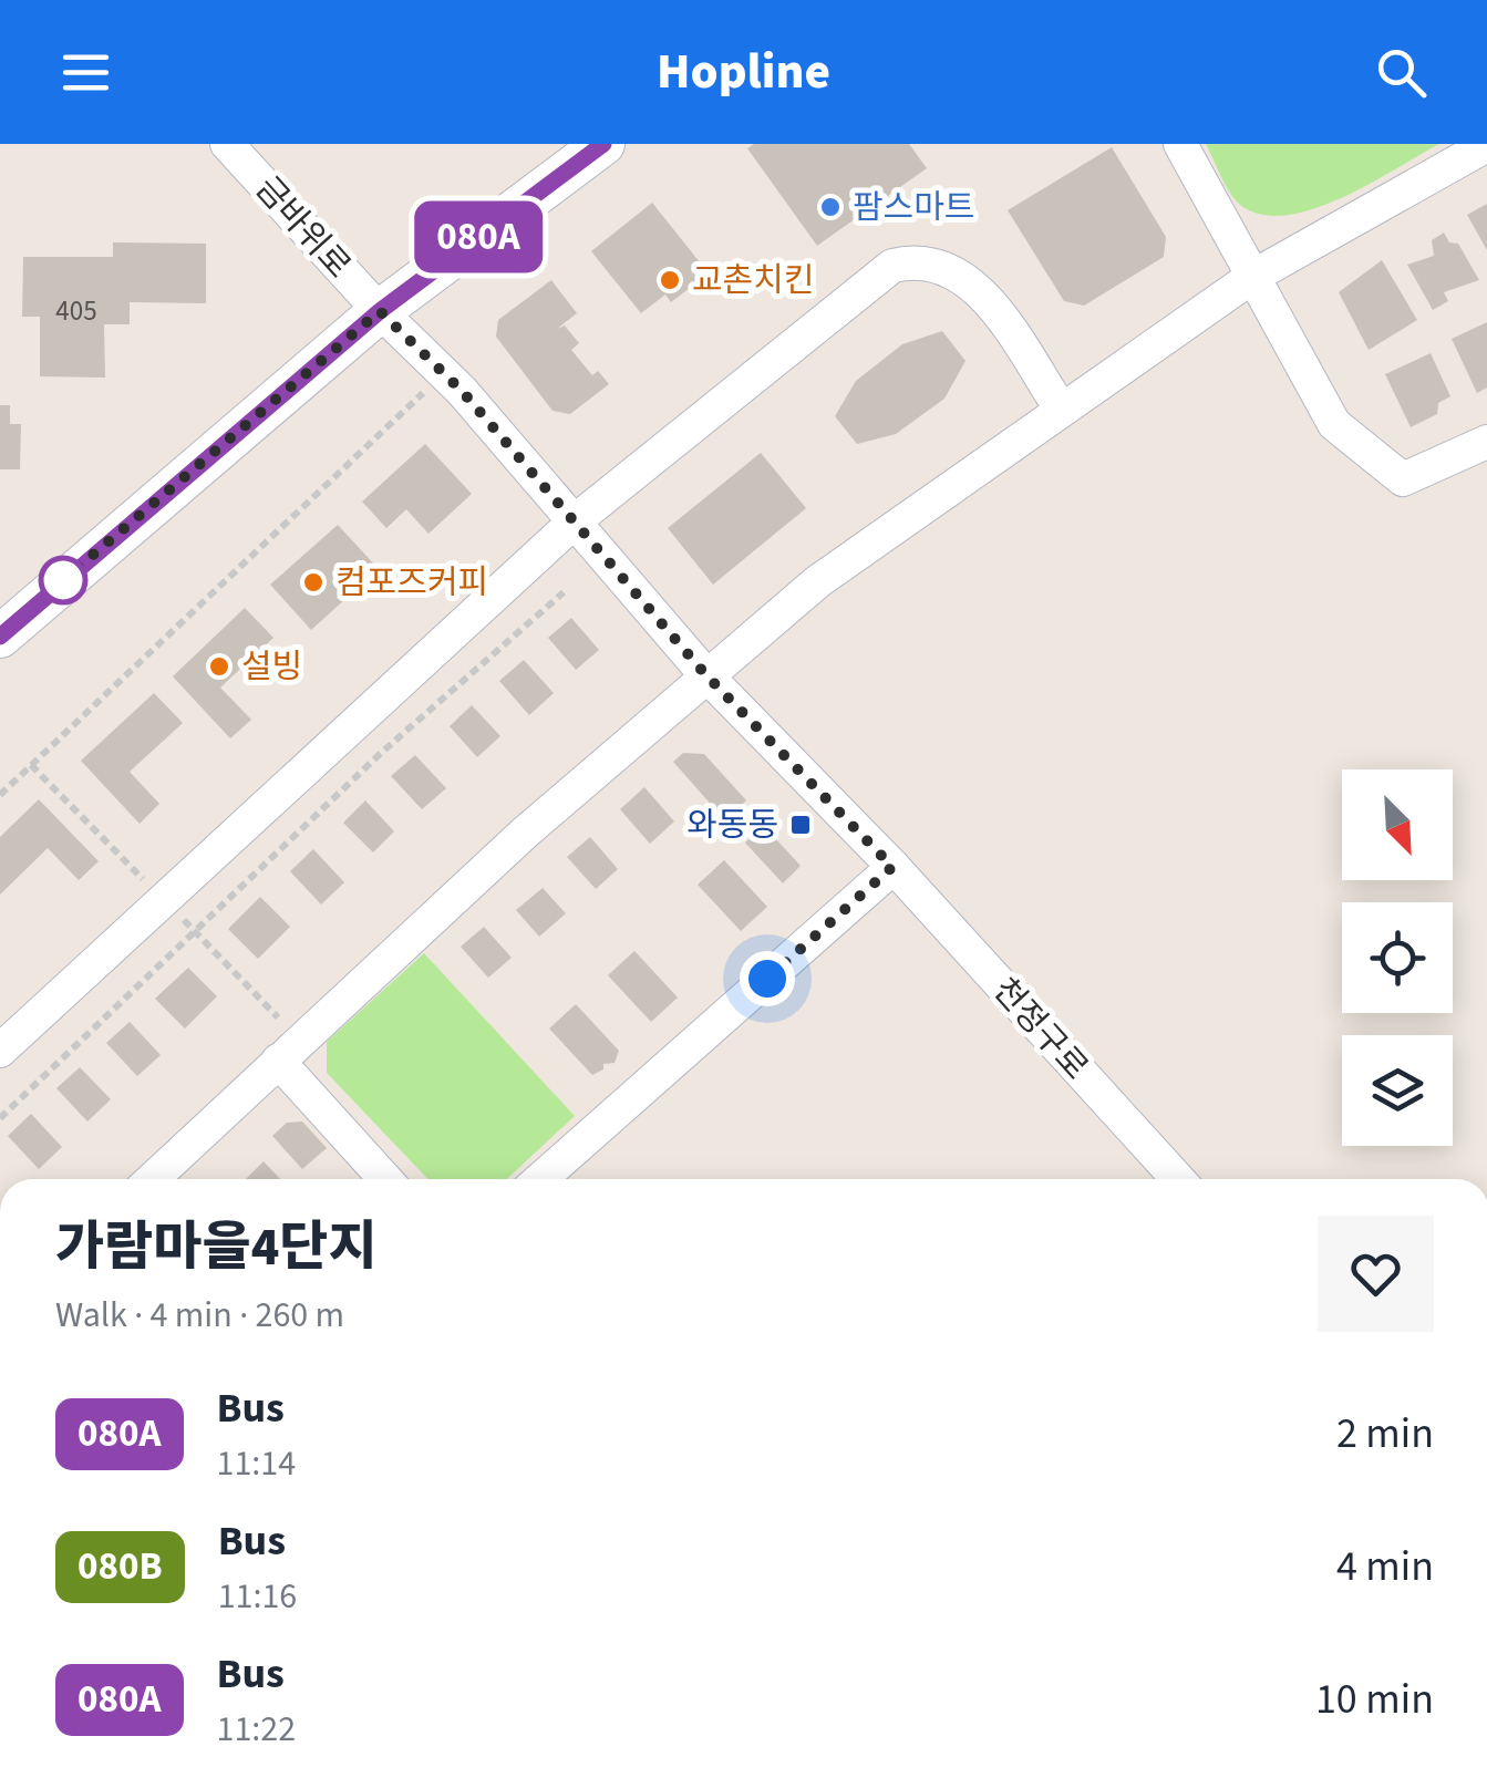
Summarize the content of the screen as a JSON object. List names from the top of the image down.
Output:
{
  "streets": {
    "street": ["금바위로", "천정구로"]
  },
  "crossings": [
    ["금바위로", "천정구로"]
  ],
  "places": {
    "other": [
      "팜스마트",
      "교촌치킨",
      "컴포즈커피",
      "설빙"
    ],
    "transit": ["와동동"]
  },
  "lines": ["bus line 080A"],
  "house_numbers": ["405"],
  "north": "bottom right",
  "page": {
    "header": "Hopline",
    "on_map": "080A",
    "heading": ["가람마을4단지", "Walk · 4 min · 260 m"],
    "list": [
      {
        "mark": "080A",
        "name": "Bus",
        "note": "11:14",
        "value": "2 min"
      },
      {
        "mark": "080B",
        "name": "Bus",
        "note": "11:16",
        "value": "4 min"
      },
      {
        "mark": "080A",
        "name": "Bus",
        "note": "11:22",
        "value": "10 min"
      }
    ]
  }
}
